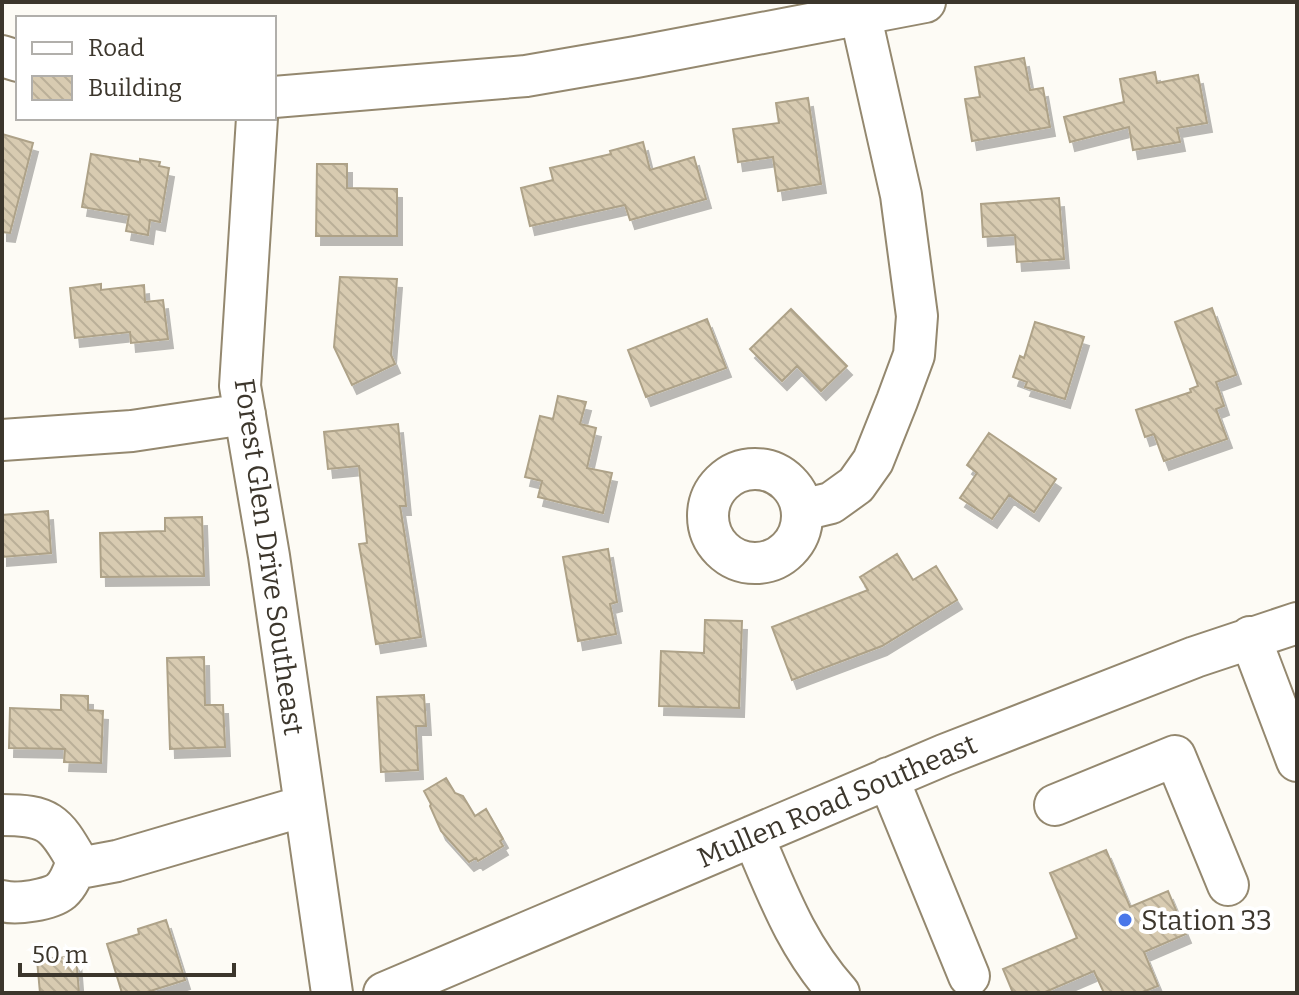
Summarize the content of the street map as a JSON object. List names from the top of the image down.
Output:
{
  "streets": {
    "street": ["Forest Glen Drive Southeast", "Mullen Road Southeast"]
  },
  "places": ["Station 33"],
  "legend": ["Road", "Building"],
  "scale_bar": "50 m"
}
